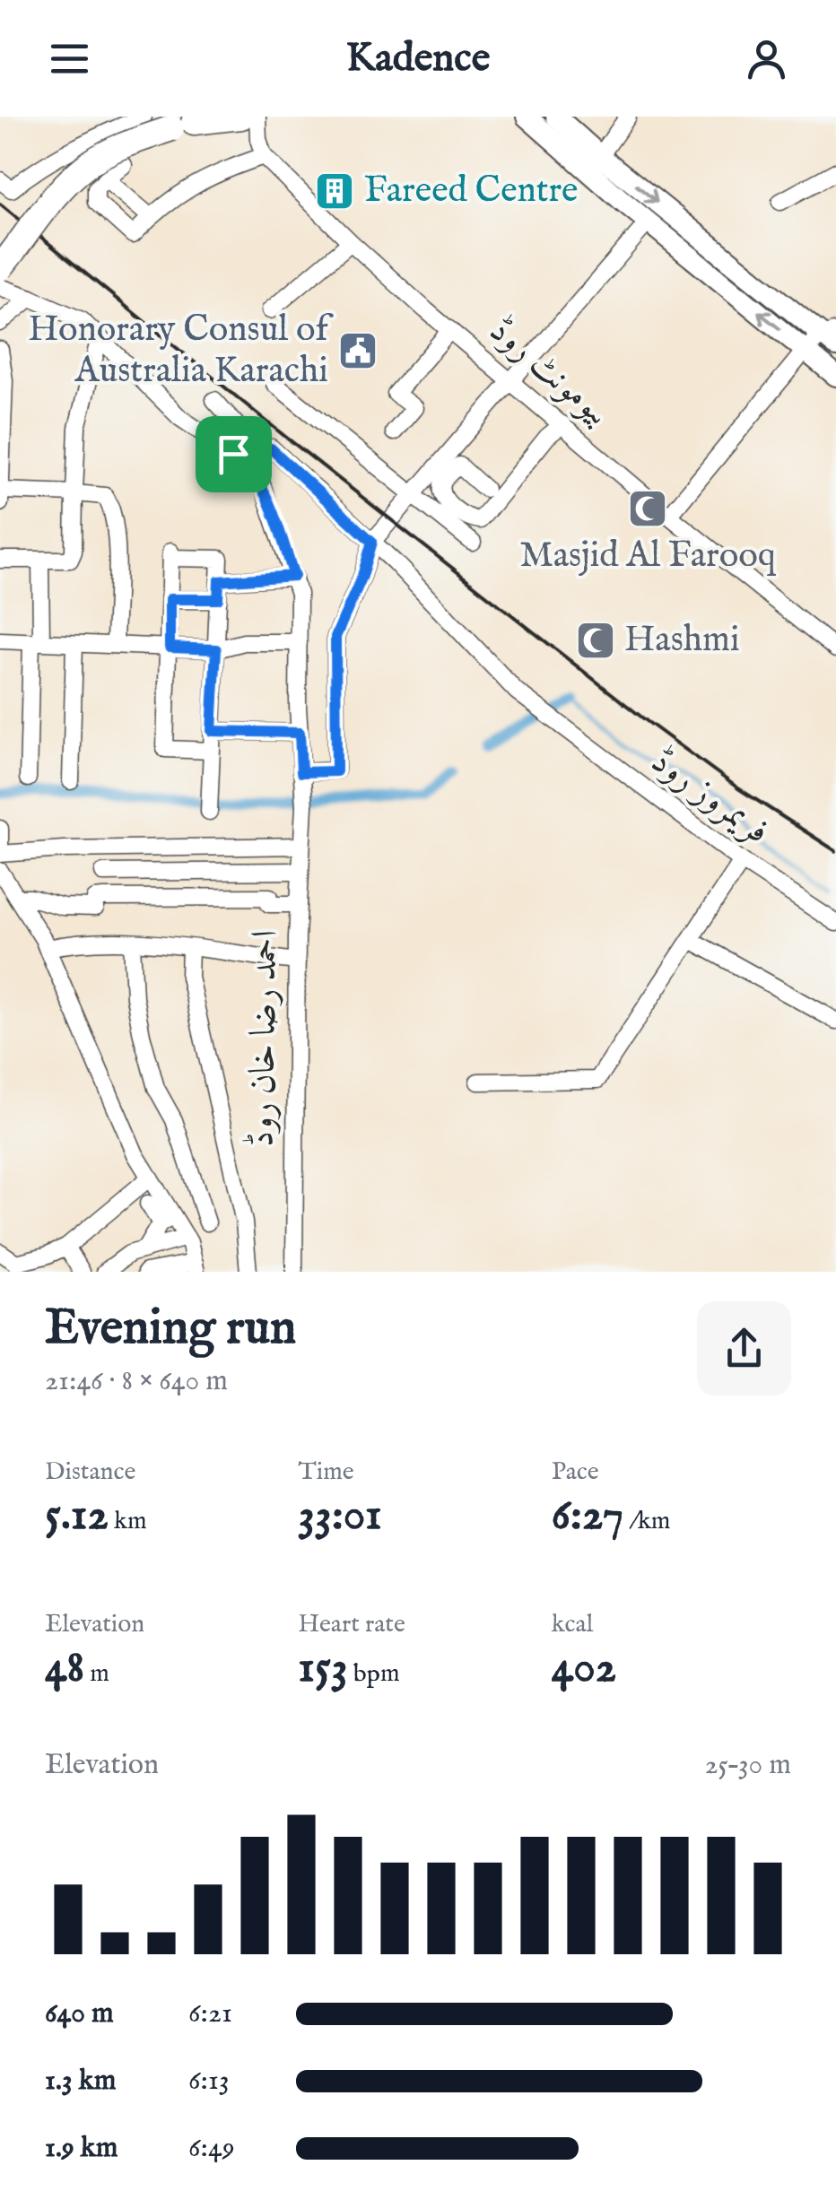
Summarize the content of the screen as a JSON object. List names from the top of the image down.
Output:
{
  "streets": {
    "street": ["بیومونٹ روڈ", "فریمروز روڈ", "احمد رضا خان روڈ"]
  },
  "places": {
    "building": ["Fareed Centre"],
    "public building": ["Honorary Consul of Australia Karachi"],
    "mosque": ["Masjid Al Farooq", "Hashmi"]
  },
  "page": {
    "header": "Kadence",
    "heading": ["Evening run", "21:46 · 8 × 640 m"],
    "stats": [
      ["Distance", "5.12 km"],
      ["Time", "33:01"],
      ["Pace", "6:27 /km"],
      ["Elevation", "48 m"],
      ["Heart rate", "153 bpm"],
      ["kcal", "402"]
    ],
    "chart": ["Elevation", "25–30 m"],
    "list": [
      {
        "name": "640 m",
        "note": "6:21"
      },
      {
        "name": "1.3 km",
        "note": "6:13"
      },
      {
        "name": "1.9 km",
        "note": "6:49"
      }
    ]
  }
}
